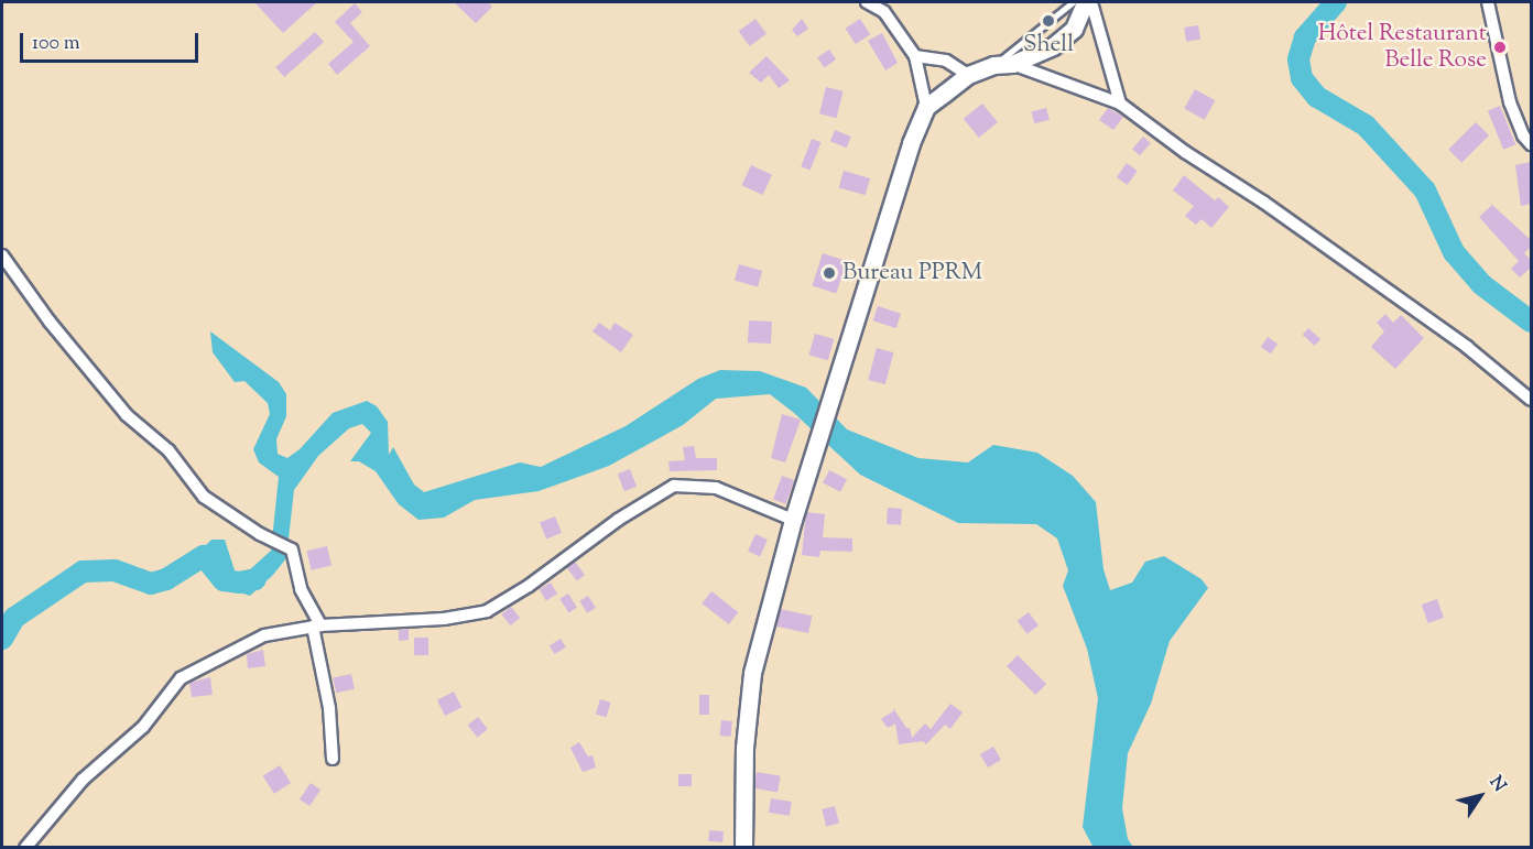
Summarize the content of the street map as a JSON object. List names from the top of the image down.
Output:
{
  "places": ["Shell", "Hôtel Restaurant Belle Rose", "Bureau PPRM"],
  "scale_bar": "100 m",
  "north": "top right"
}
